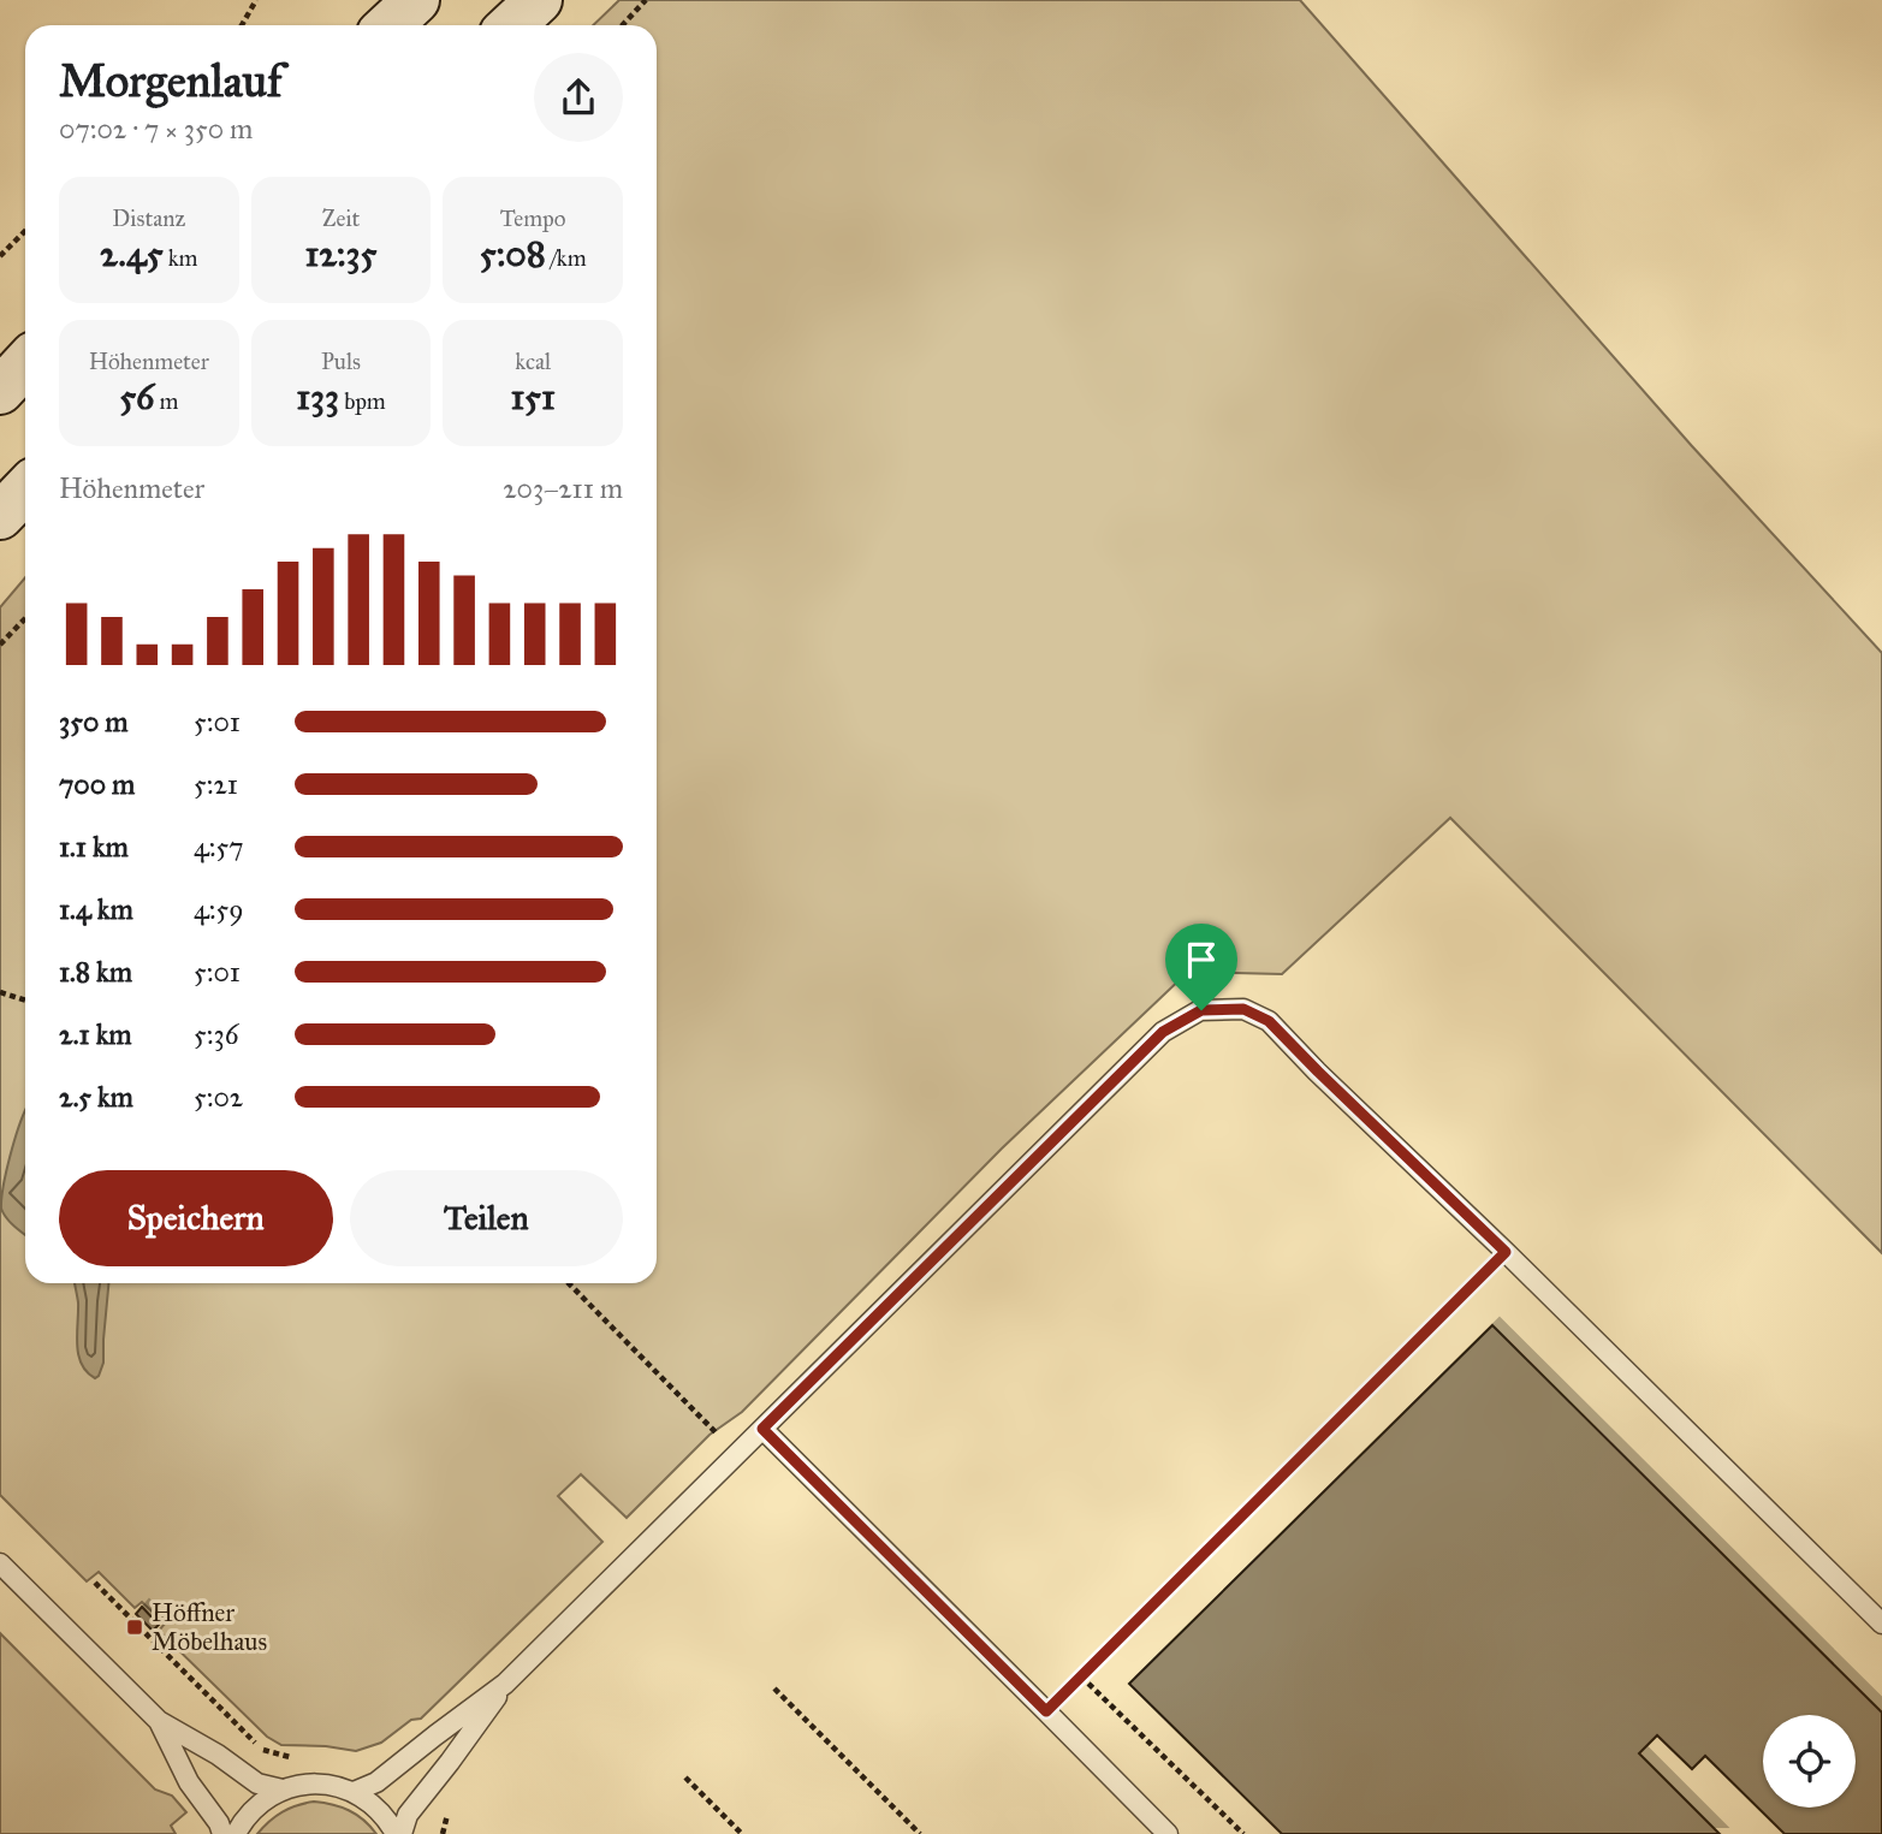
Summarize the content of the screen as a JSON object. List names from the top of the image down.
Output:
{
  "places": {
    "transit": ["Höffner Möbelhaus"]
  },
  "page": {
    "heading": ["Morgenlauf", "07:02 · 7 × 350 m"],
    "stats": [
      ["Distanz", "2.45 km"],
      ["Zeit", "12:35"],
      ["Tempo", "5:08 /km"],
      ["Höhenmeter", "56 m"],
      ["Puls", "133 bpm"],
      ["kcal", "151"]
    ],
    "chart": ["Höhenmeter", "203–211 m"],
    "list": [
      {
        "name": "350 m",
        "note": "5:01"
      },
      {
        "name": "700 m",
        "note": "5:21"
      },
      {
        "name": "1.1 km",
        "note": "4:57"
      },
      {
        "name": "1.4 km",
        "note": "4:59"
      },
      {
        "name": "1.8 km",
        "note": "5:01"
      },
      {
        "name": "2.1 km",
        "note": "5:36"
      },
      {
        "name": "2.5 km",
        "note": "5:02"
      }
    ],
    "buttons": ["Speichern", "Teilen"]
  }
}
